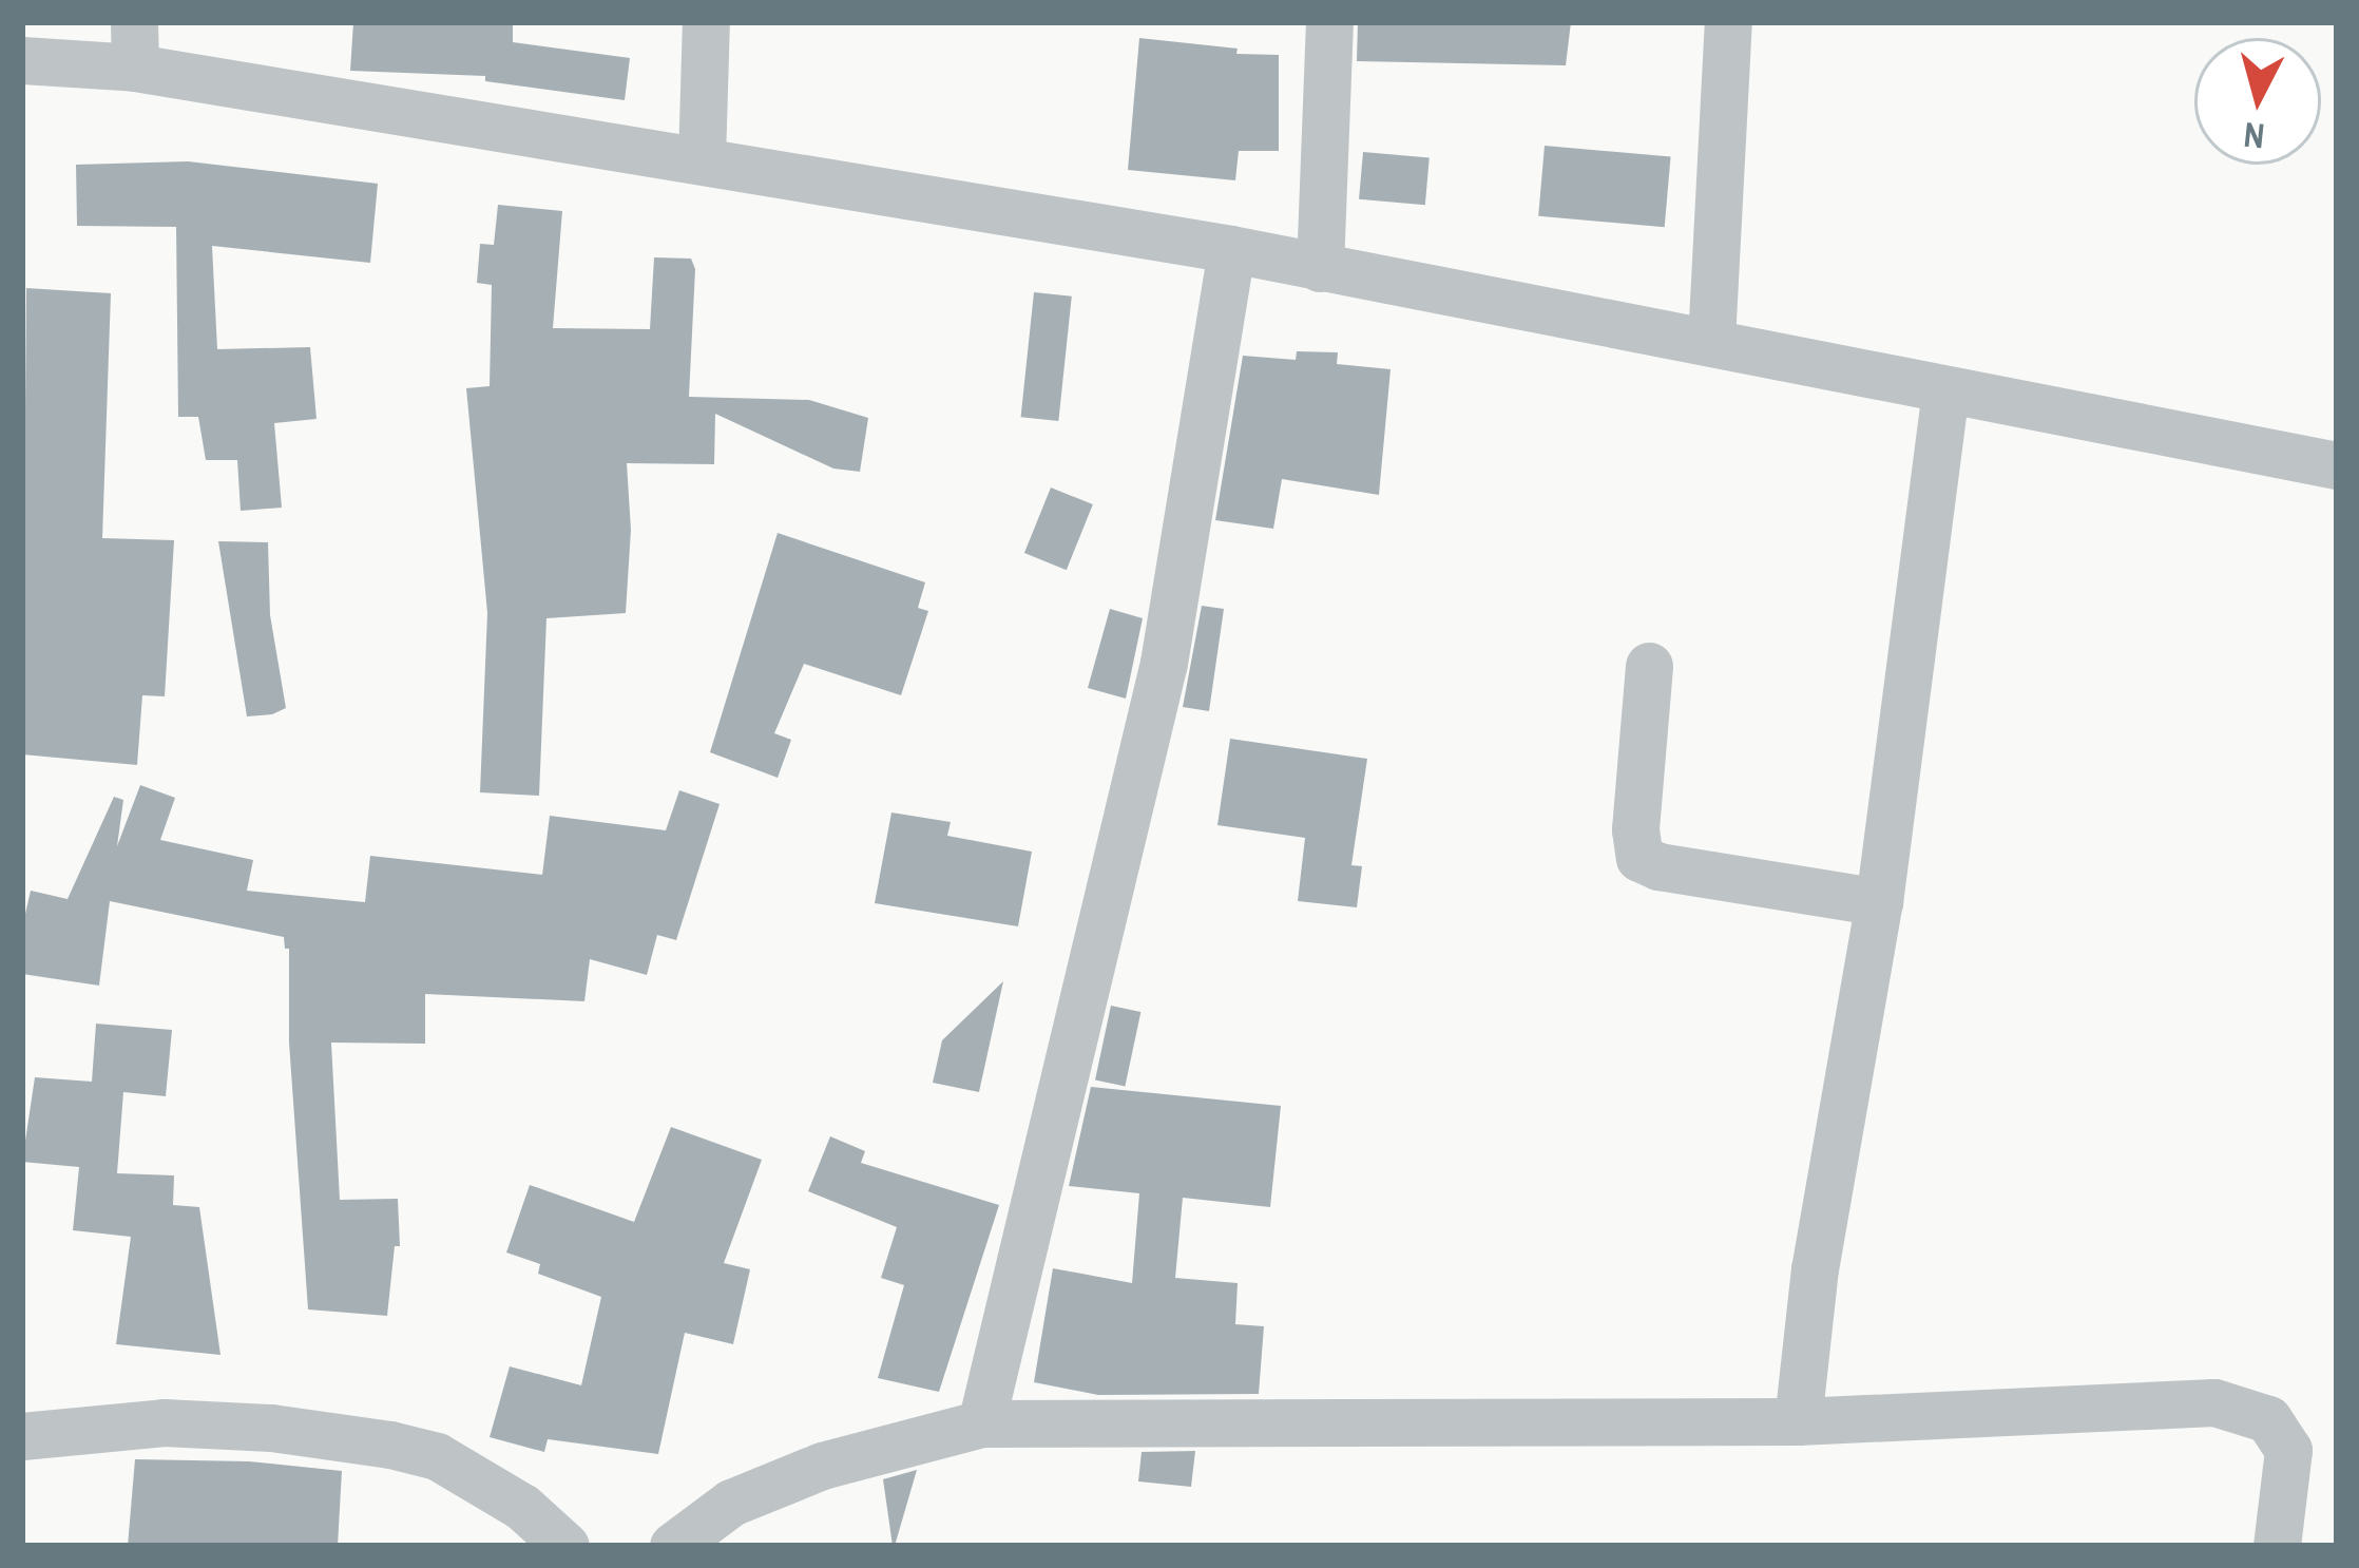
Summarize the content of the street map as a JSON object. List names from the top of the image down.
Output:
{
  "north": "bottom"
}
